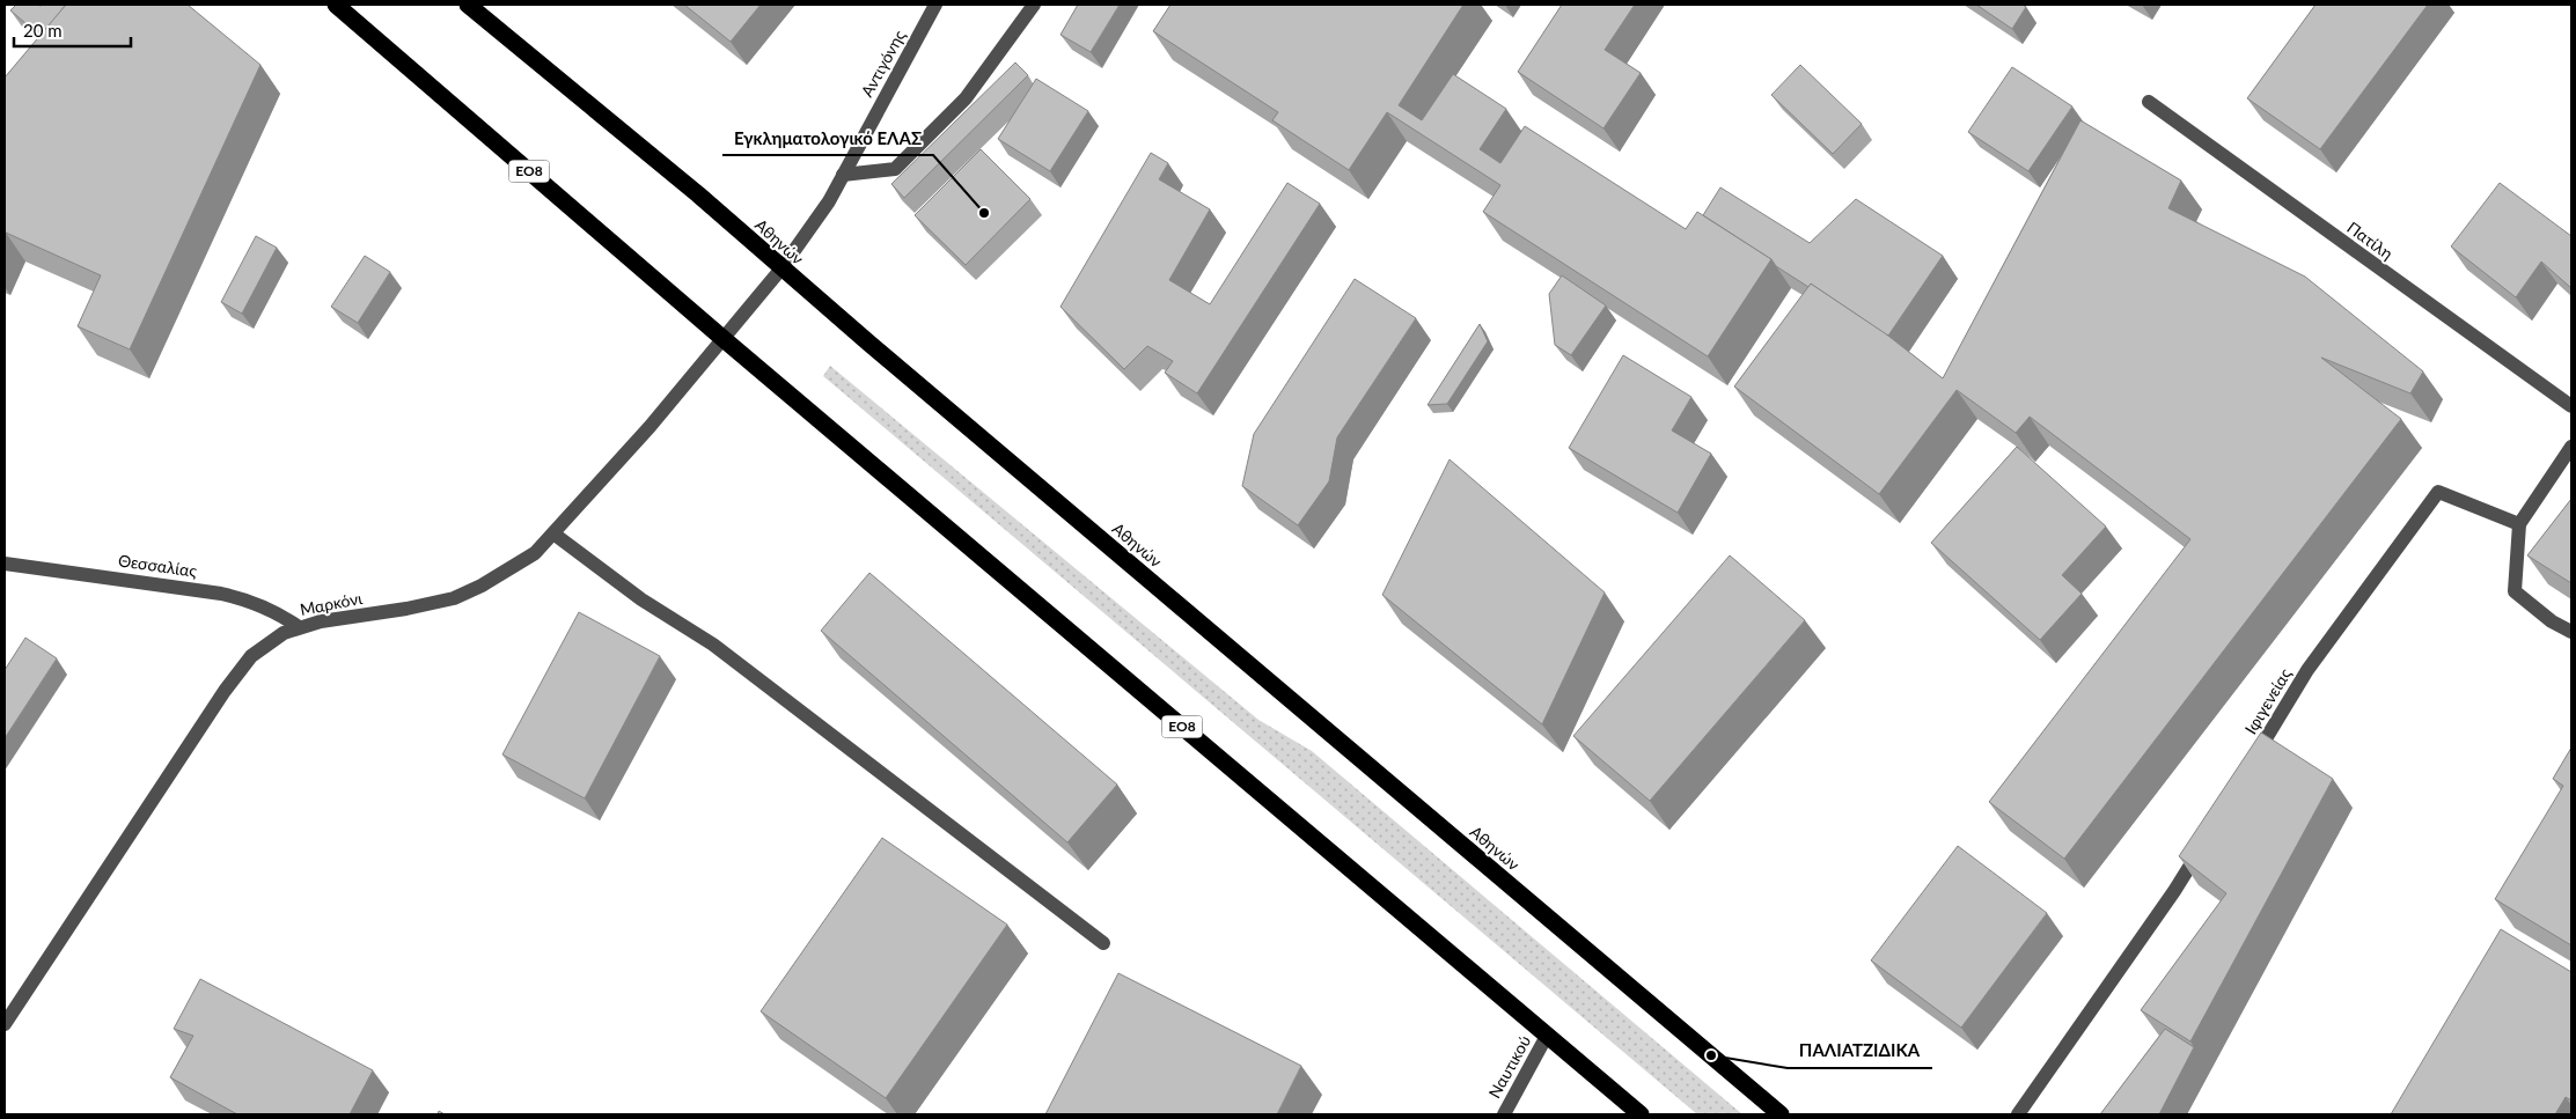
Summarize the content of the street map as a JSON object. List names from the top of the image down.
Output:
{
  "streets": {
    "highway": ["ΕΟ8", "Αθηνών"],
    "street": [
      "Αντιγόνης",
      "Πατίλη",
      "Θεσσαλίας",
      "Μαρκόνι",
      "Ιφιγενείας",
      "Ναυτικού"
    ]
  },
  "crossings": [
    ["Αντιγόνης", "ΕΟ8"],
    ["Αντιγόνης", "Αθηνών"],
    ["Αντιγόνης", "Μαρκόνι"],
    ["ΕΟ8", "Μαρκόνι"],
    ["ΕΟ8", "Ναυτικού"],
    ["Θεσσαλίας", "Μαρκόνι"]
  ],
  "places": ["Εγκληματολογικό ΕΛΑΣ", "ΠΑΛΙΑΤΖΙΔΙΚΑ"],
  "scale_bar": "20 m"
}
